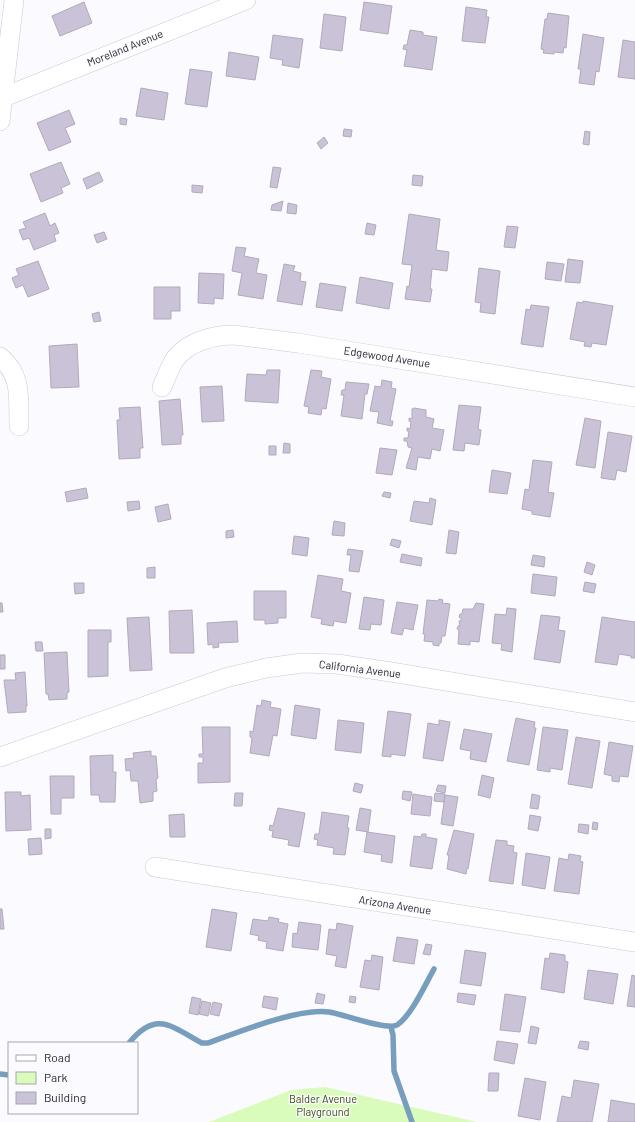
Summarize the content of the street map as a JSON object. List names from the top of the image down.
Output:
{
  "streets": {
    "street": [
      "Moreland Avenue",
      "Edgewood Avenue",
      "California Avenue",
      "Arizona Avenue"
    ]
  },
  "parks": ["Balder Avenue Playground"],
  "legend": ["Road", "Park", "Building"]
}
